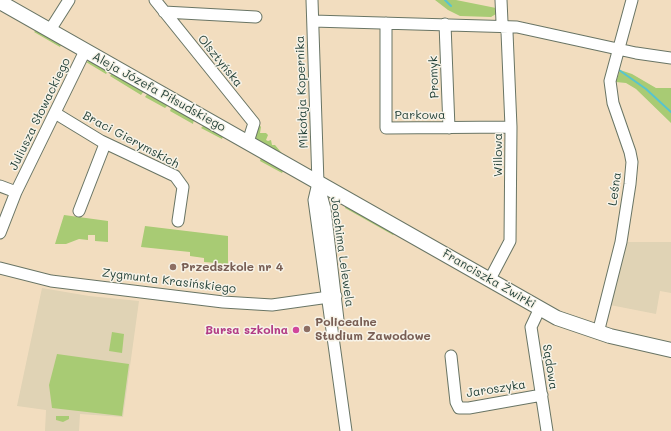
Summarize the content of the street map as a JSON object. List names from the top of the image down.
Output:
{
  "streets": {
    "main road": ["Aleja Józefa Piłsudskiego", "Franciszka Żwirki"],
    "street": [
      "Olsztyńska",
      "Promyk",
      "Mikołaja Kopernika",
      "Juliusza Słowackiego",
      "Parkowa",
      "Braci Gierymskich",
      "Willowa",
      "Leśna",
      "Joachima Lelewela",
      "Zygmunta Krasińskiego",
      "Sądowa",
      "Jaroszyka"
    ]
  },
  "crossings": [
    ["Olsztyńska", "Aleja Józefa Piłsudskiego"],
    ["Promyk", "Parkowa"],
    ["Aleja Józefa Piłsudskiego", "Mikołaja Kopernika"],
    ["Aleja Józefa Piłsudskiego", "Juliusza Słowackiego"],
    ["Aleja Józefa Piłsudskiego", "Joachima Lelewela"],
    ["Aleja Józefa Piłsudskiego", "Franciszka Żwirki"],
    ["Mikołaja Kopernika", "Joachima Lelewela"],
    ["Mikołaja Kopernika", "Franciszka Żwirki"],
    ["Juliusza Słowackiego", "Braci Gierymskich"],
    ["Parkowa", "Willowa"],
    ["Willowa", "Franciszka Żwirki"],
    ["Leśna", "Franciszka Żwirki"],
    ["Joachima Lelewela", "Franciszka Żwirki"],
    ["Joachima Lelewela", "Zygmunta Krasińskiego"],
    ["Franciszka Żwirki", "Sądowa"],
    ["Sądowa", "Jaroszyka"]
  ],
  "places": ["Przedszkole nr 4", "Policealne Studium Zawodowe", "Bursa szkolna"]
}
